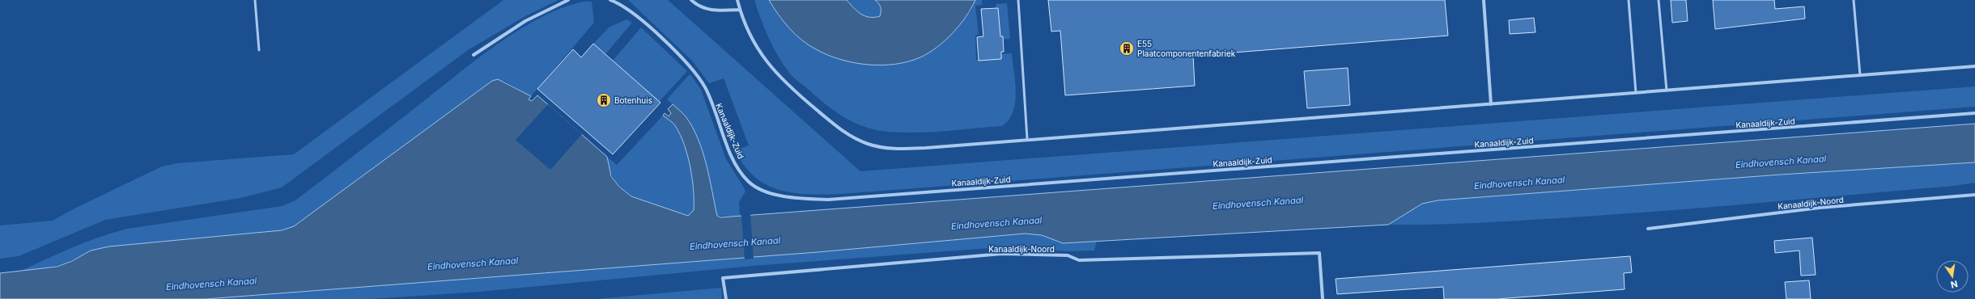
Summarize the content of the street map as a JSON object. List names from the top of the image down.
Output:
{
  "streets": {
    "street": ["Kanaaldijk-Zuid", "Kanaaldijk-Noord"]
  },
  "water": ["Eindhovensch Kanaal"],
  "places": {
    "building": ["E55 Plaatcomponentenfabriek", "Botenhuis"]
  },
  "north": "bottom"
}
